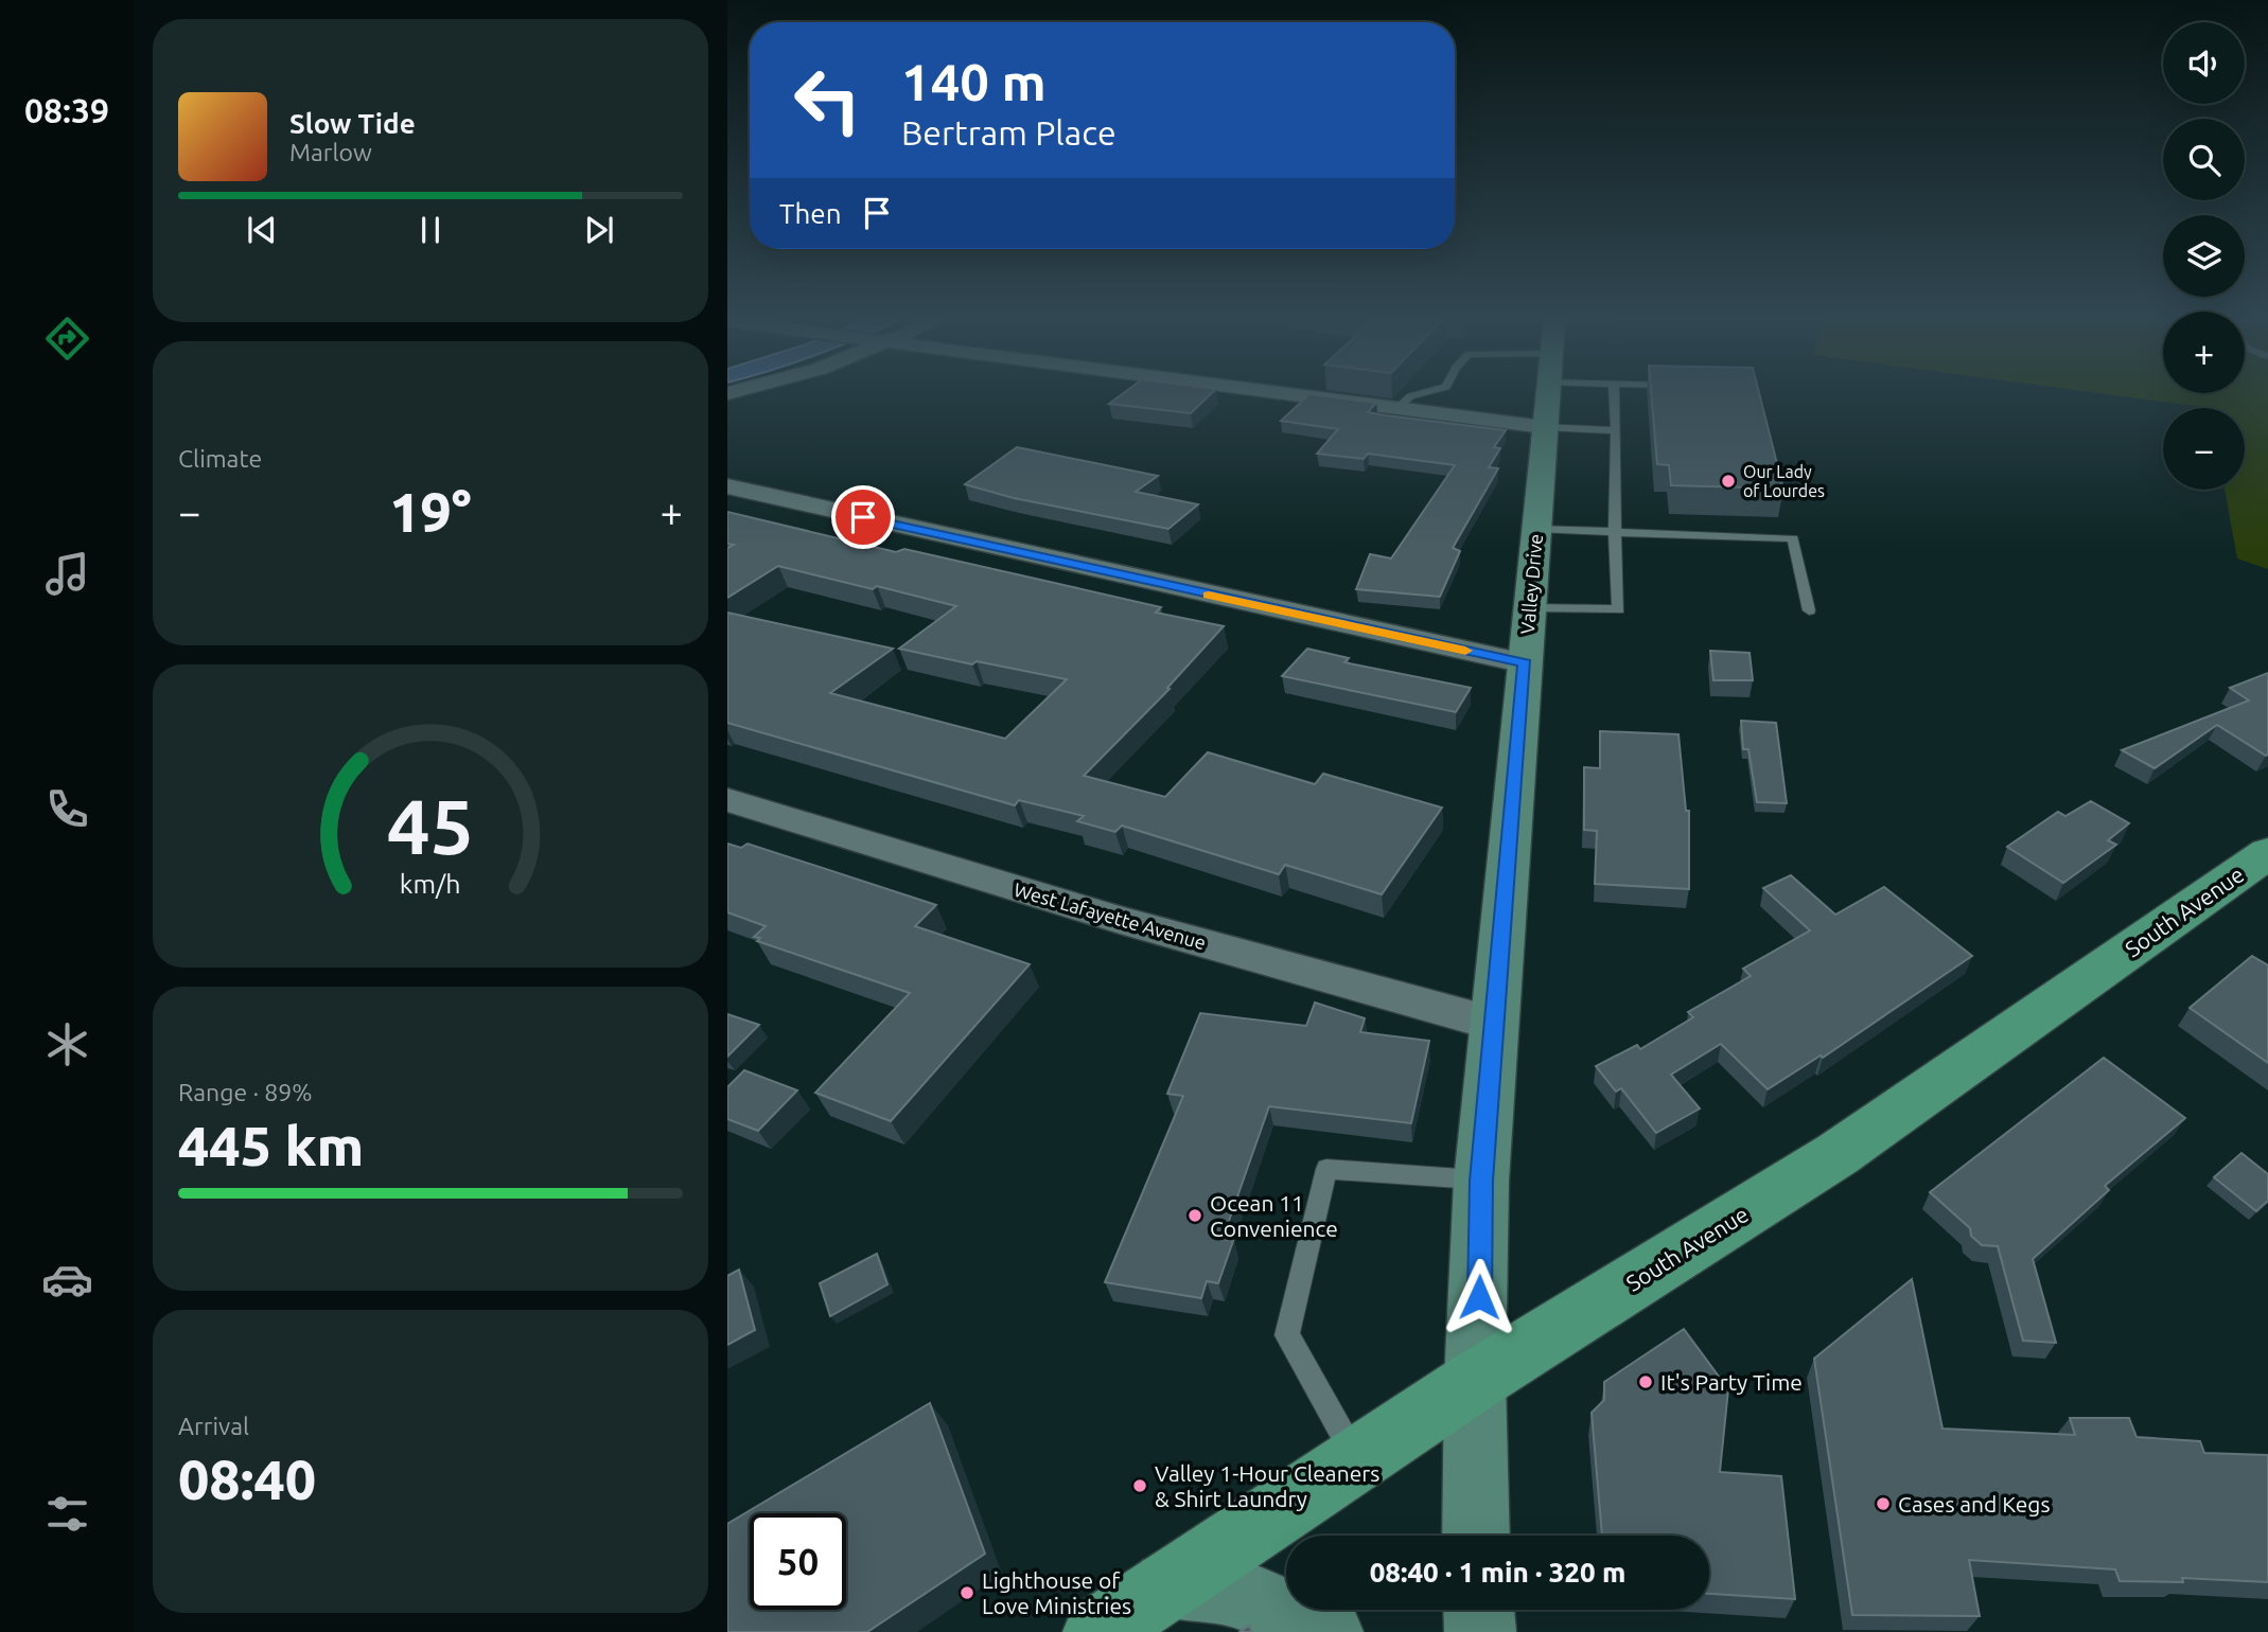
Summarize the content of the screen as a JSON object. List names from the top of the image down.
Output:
{
  "streets": {
    "main road": ["Valley Drive", "South Avenue"],
    "street": ["West Lafayette Avenue"]
  },
  "crossings": [
    ["Valley Drive", "South Avenue"],
    ["Valley Drive", "West Lafayette Avenue"]
  ],
  "places": [
    "Our Lady of Lourdes",
    "Ocean 11 Convenience",
    "It's Party Time",
    "Valley 1-Hour Cleaners & Shirt Laundry",
    "Cases and Kegs",
    "Lighthouse of Love Ministries"
  ],
  "page": {
    "tabs": "08:39",
    "map_buttons": ["+", "−"],
    "turn": ["140 m", "Bertram Place"],
    "song": ["Slow Tide", "Marlow"],
    "then": "Then",
    "tile": [
      "Climate",
      ["Range · 89%", "445 km"],
      ["Arrival", "08:40"]
    ],
    "heat": ["−", "19°", "+"],
    "limit": "50",
    "trip": "08:40 · 1 min · 320 m",
    "gauge": ["45", "km/h"]
  }
}
